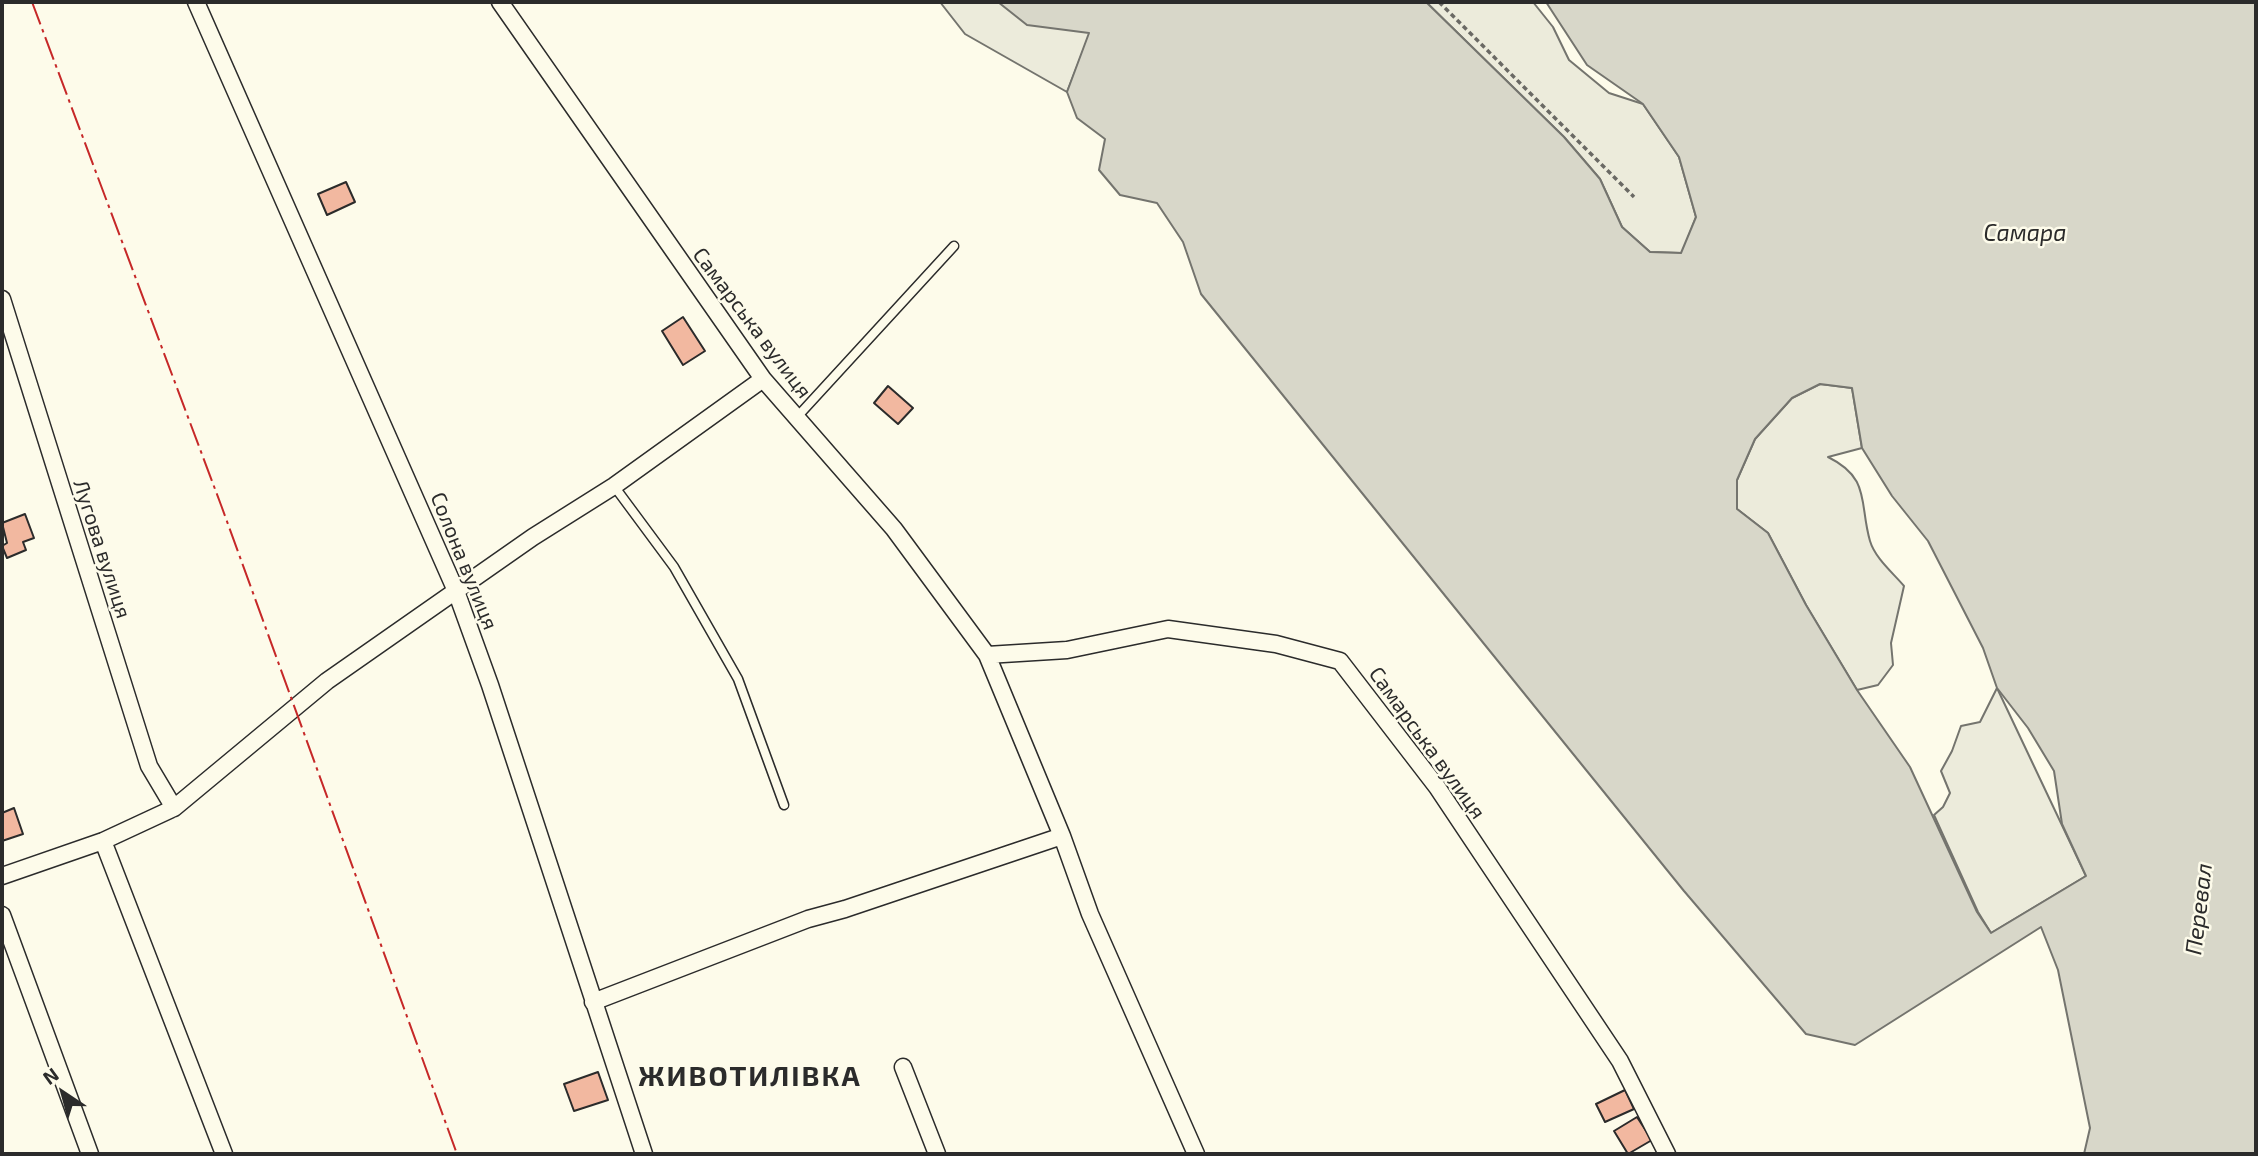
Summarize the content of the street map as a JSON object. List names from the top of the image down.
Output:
{
  "streets": {
    "street": ["Самарська вулиця", "Лугова вулиця", "Солона вулиця"]
  },
  "districts": ["ЖИВОТИЛІВКА"],
  "water": ["Самара", "Перевал"],
  "north": "top left"
}
